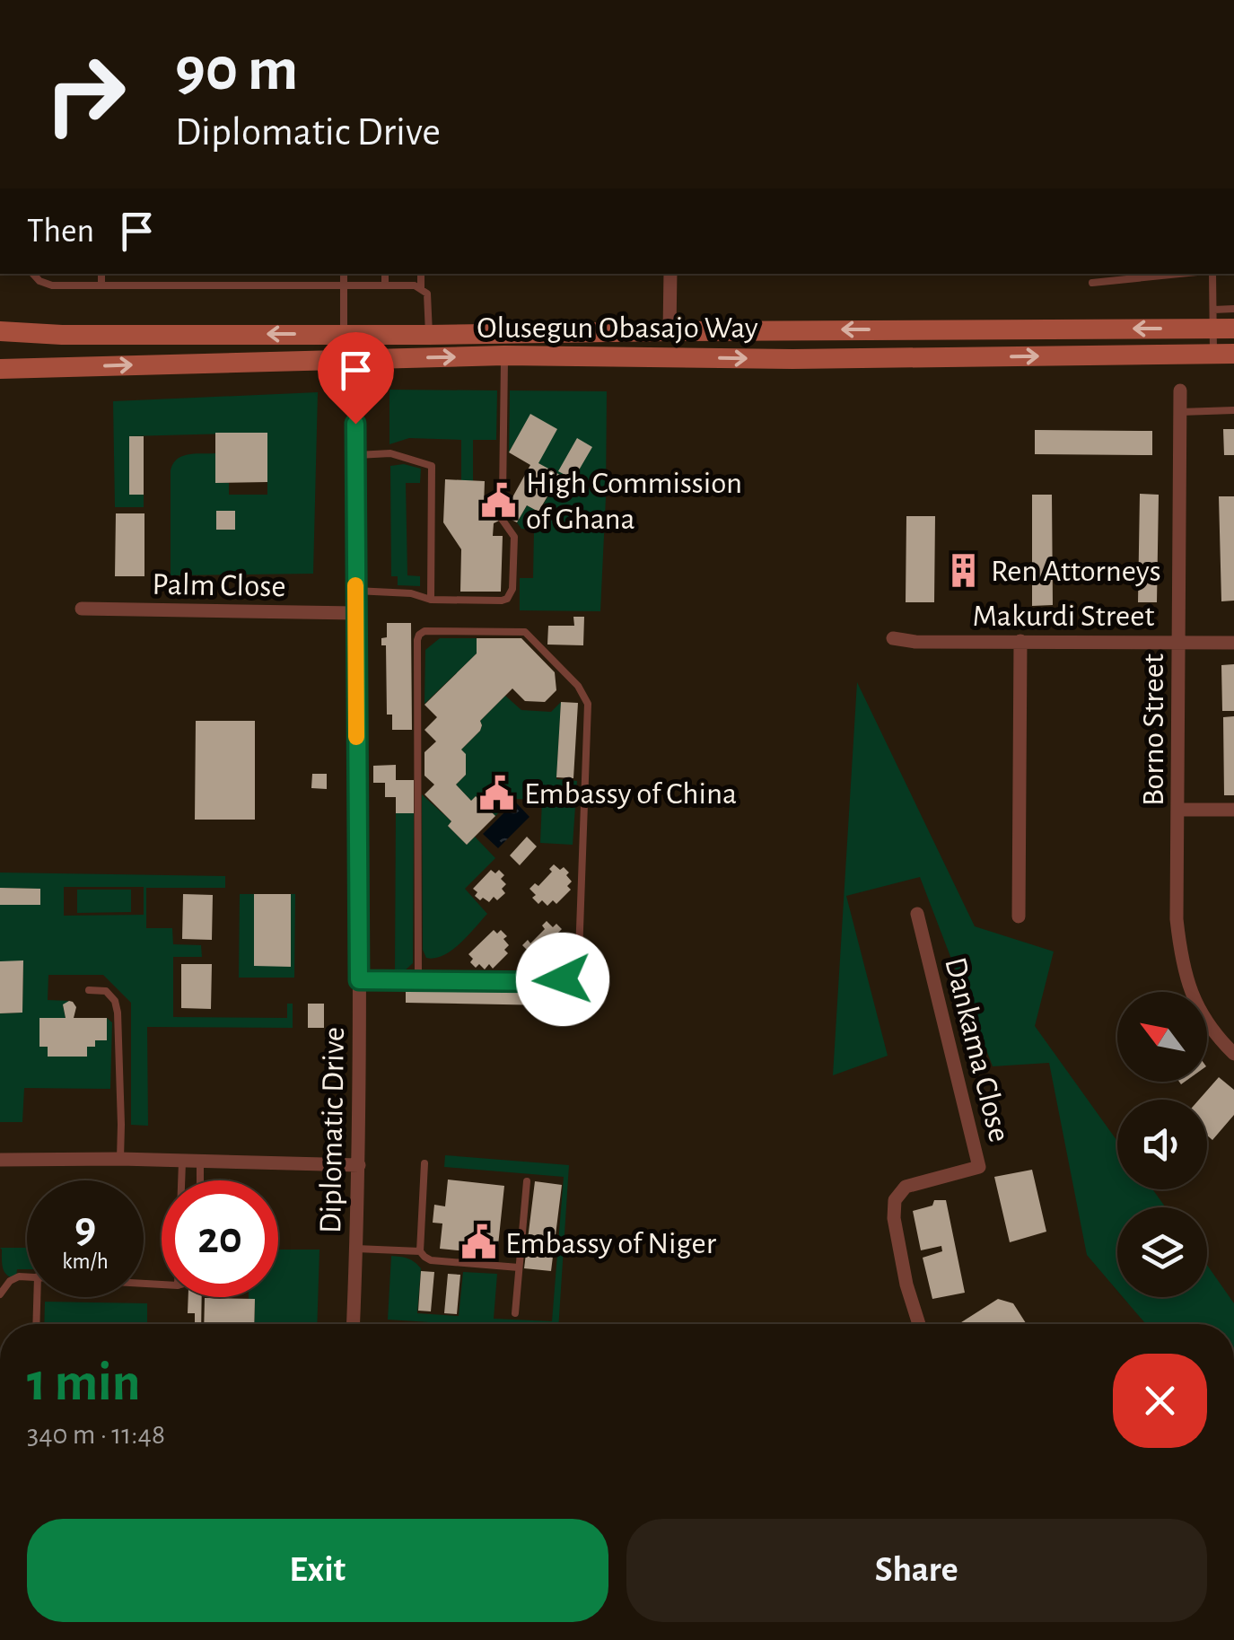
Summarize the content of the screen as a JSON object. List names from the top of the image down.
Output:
{
  "streets": {
    "main road": ["Olusegun Obasajo Way"],
    "street": [
      "Palm Close",
      "Makurdi Street",
      "Borno Street",
      "Dankama Close",
      "Diplomatic Drive"
    ]
  },
  "crossings": [
    ["Olusegun Obasajo Way", "Diplomatic Drive"],
    ["Palm Close", "Diplomatic Drive"],
    ["Makurdi Street", "Borno Street"]
  ],
  "places": {
    "public building": ["High Commission of Ghana", "Embassy of China", "Embassy of Niger"],
    "building": ["Ren Attorneys"]
  },
  "north": "top left",
  "page": {
    "turn": ["90 m", "Diplomatic Drive"],
    "then": "Then",
    "speed": "9 km/h",
    "limit": "20",
    "heading": ["1 min", "340 m · 11:48"],
    "buttons": ["Exit", "Share"]
  }
}
